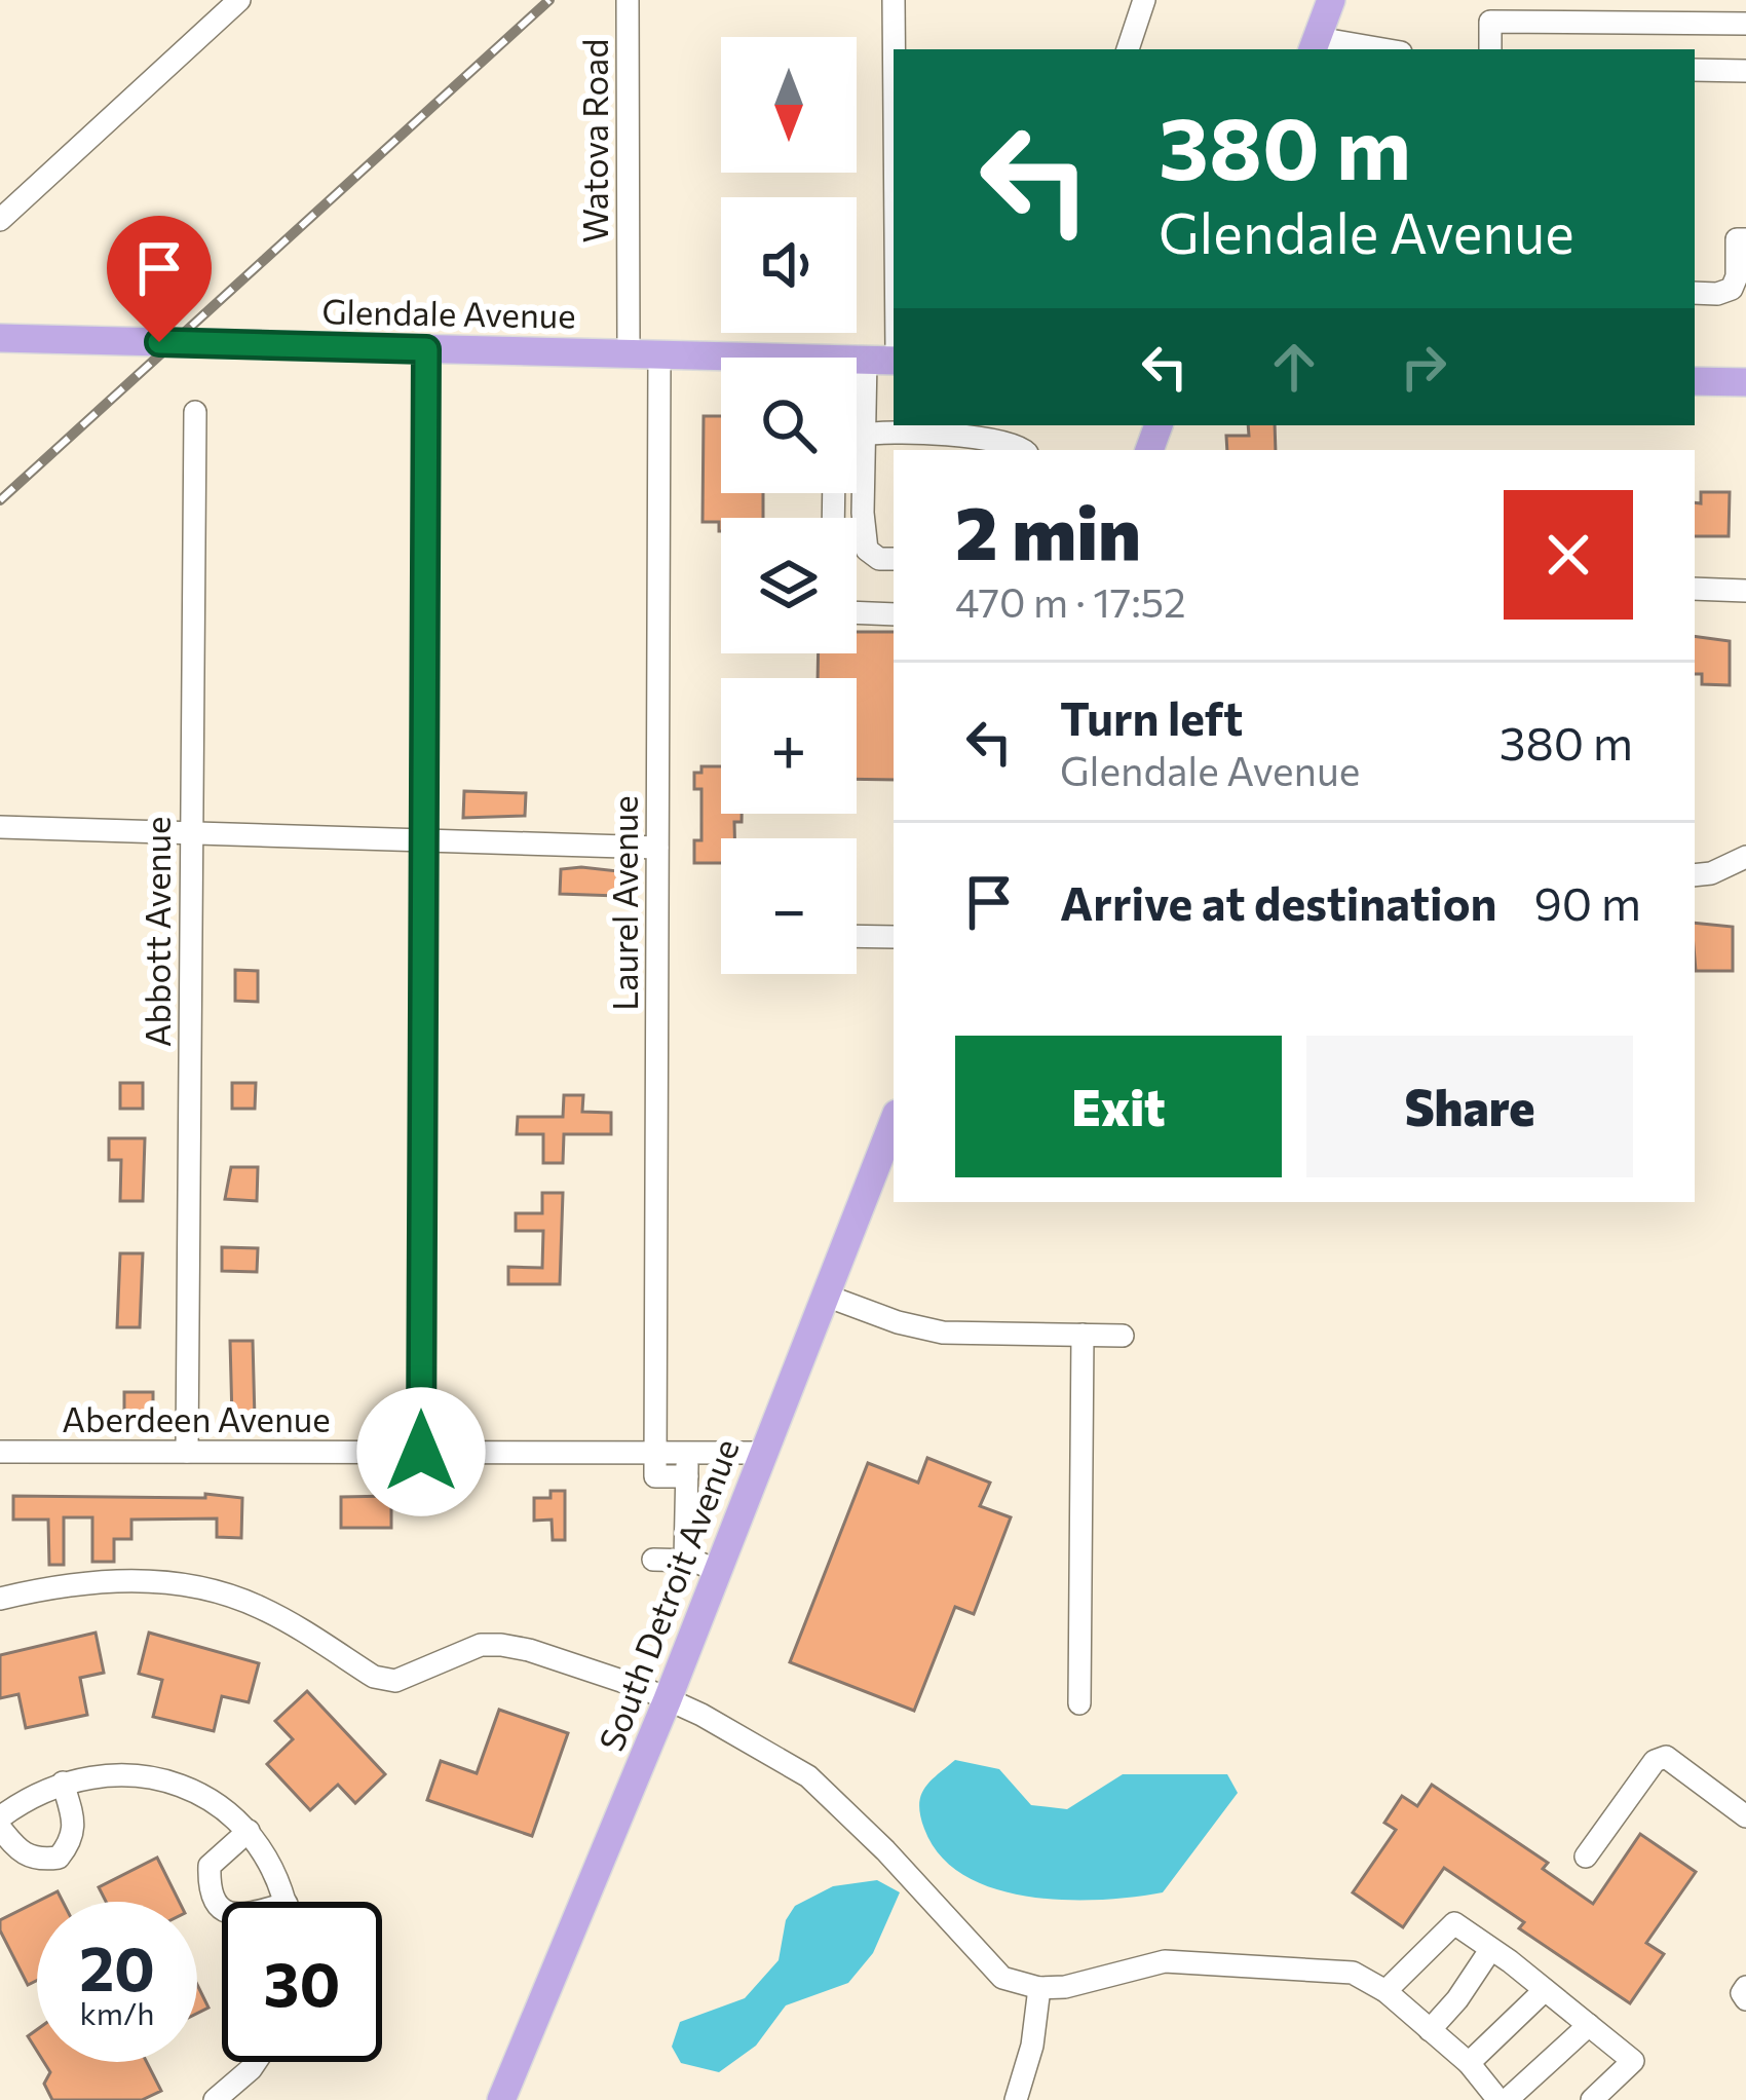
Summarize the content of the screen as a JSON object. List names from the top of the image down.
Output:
{
  "streets": {
    "main road": ["Glendale Avenue", "South Detroit Avenue"],
    "street": [
      "Watova Road",
      "Laurel Avenue",
      "Abbott Avenue",
      "Aberdeen Avenue"
    ]
  },
  "crossings": [
    ["Watova Road", "Glendale Avenue"],
    ["Glendale Avenue", "Laurel Avenue"],
    ["Laurel Avenue", "Aberdeen Avenue"],
    ["Abbott Avenue", "Aberdeen Avenue"],
    ["Aberdeen Avenue", "South Detroit Avenue"]
  ],
  "north": "bottom",
  "page": {
    "map_buttons": ["+", "−"],
    "turn": ["380 m", "Glendale Avenue"],
    "heading": ["2 min", "470 m · 17:52"],
    "list": [
      {
        "name": "Turn left",
        "note": "Glendale Avenue",
        "value": "380 m"
      },
      {
        "name": "Arrive at destination",
        "value": "90 m"
      }
    ],
    "buttons": ["Exit", "Share"],
    "speed": "20 km/h",
    "limit": "30"
  }
}
